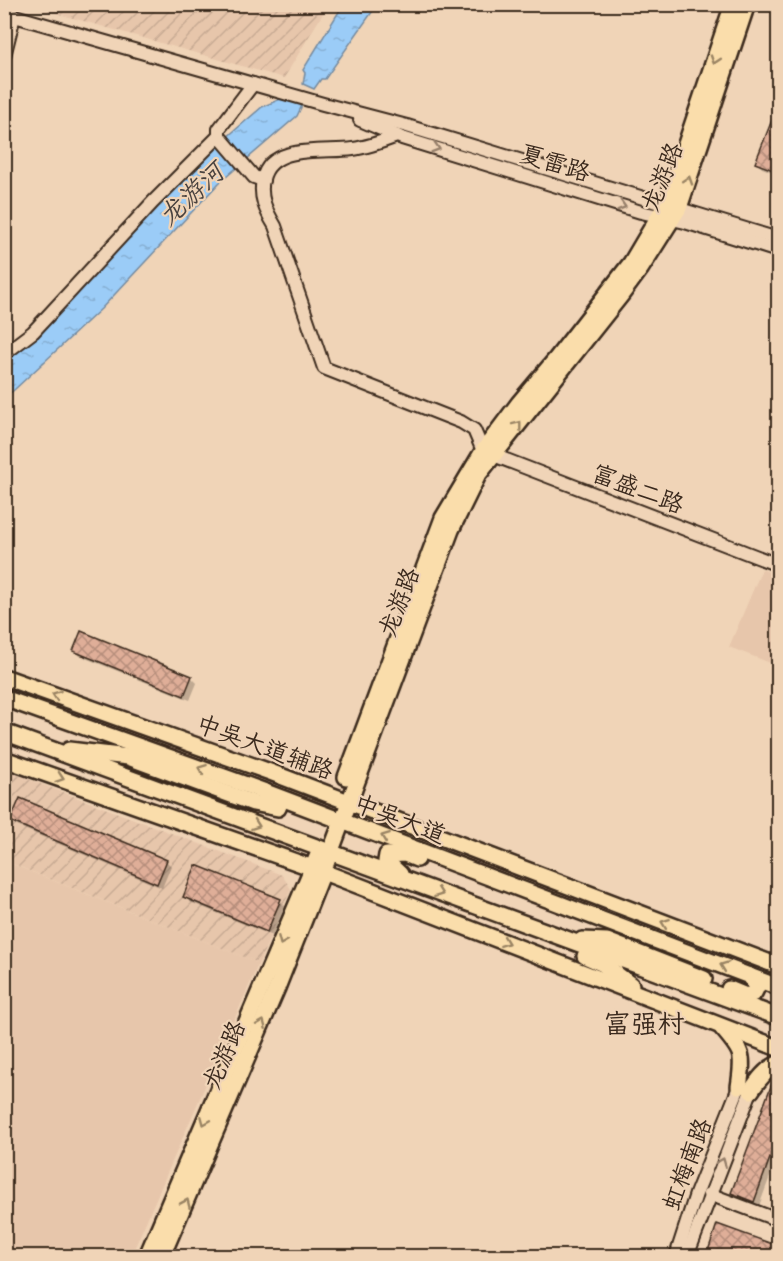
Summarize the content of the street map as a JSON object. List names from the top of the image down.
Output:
{
  "streets": {
    "main road": ["龙游路", "中吴大道辅路", "中吴大道"],
    "street": ["夏雷路", "富盛二路", "虹梅南路"]
  },
  "crossings": [
    ["夏雷路", "龙游路"],
    ["龙游路", "富盛二路"],
    ["龙游路", "中吴大道辅路"],
    ["龙游路", "中吴大道"]
  ],
  "districts": ["富强村"],
  "water": ["龙游河"]
}
